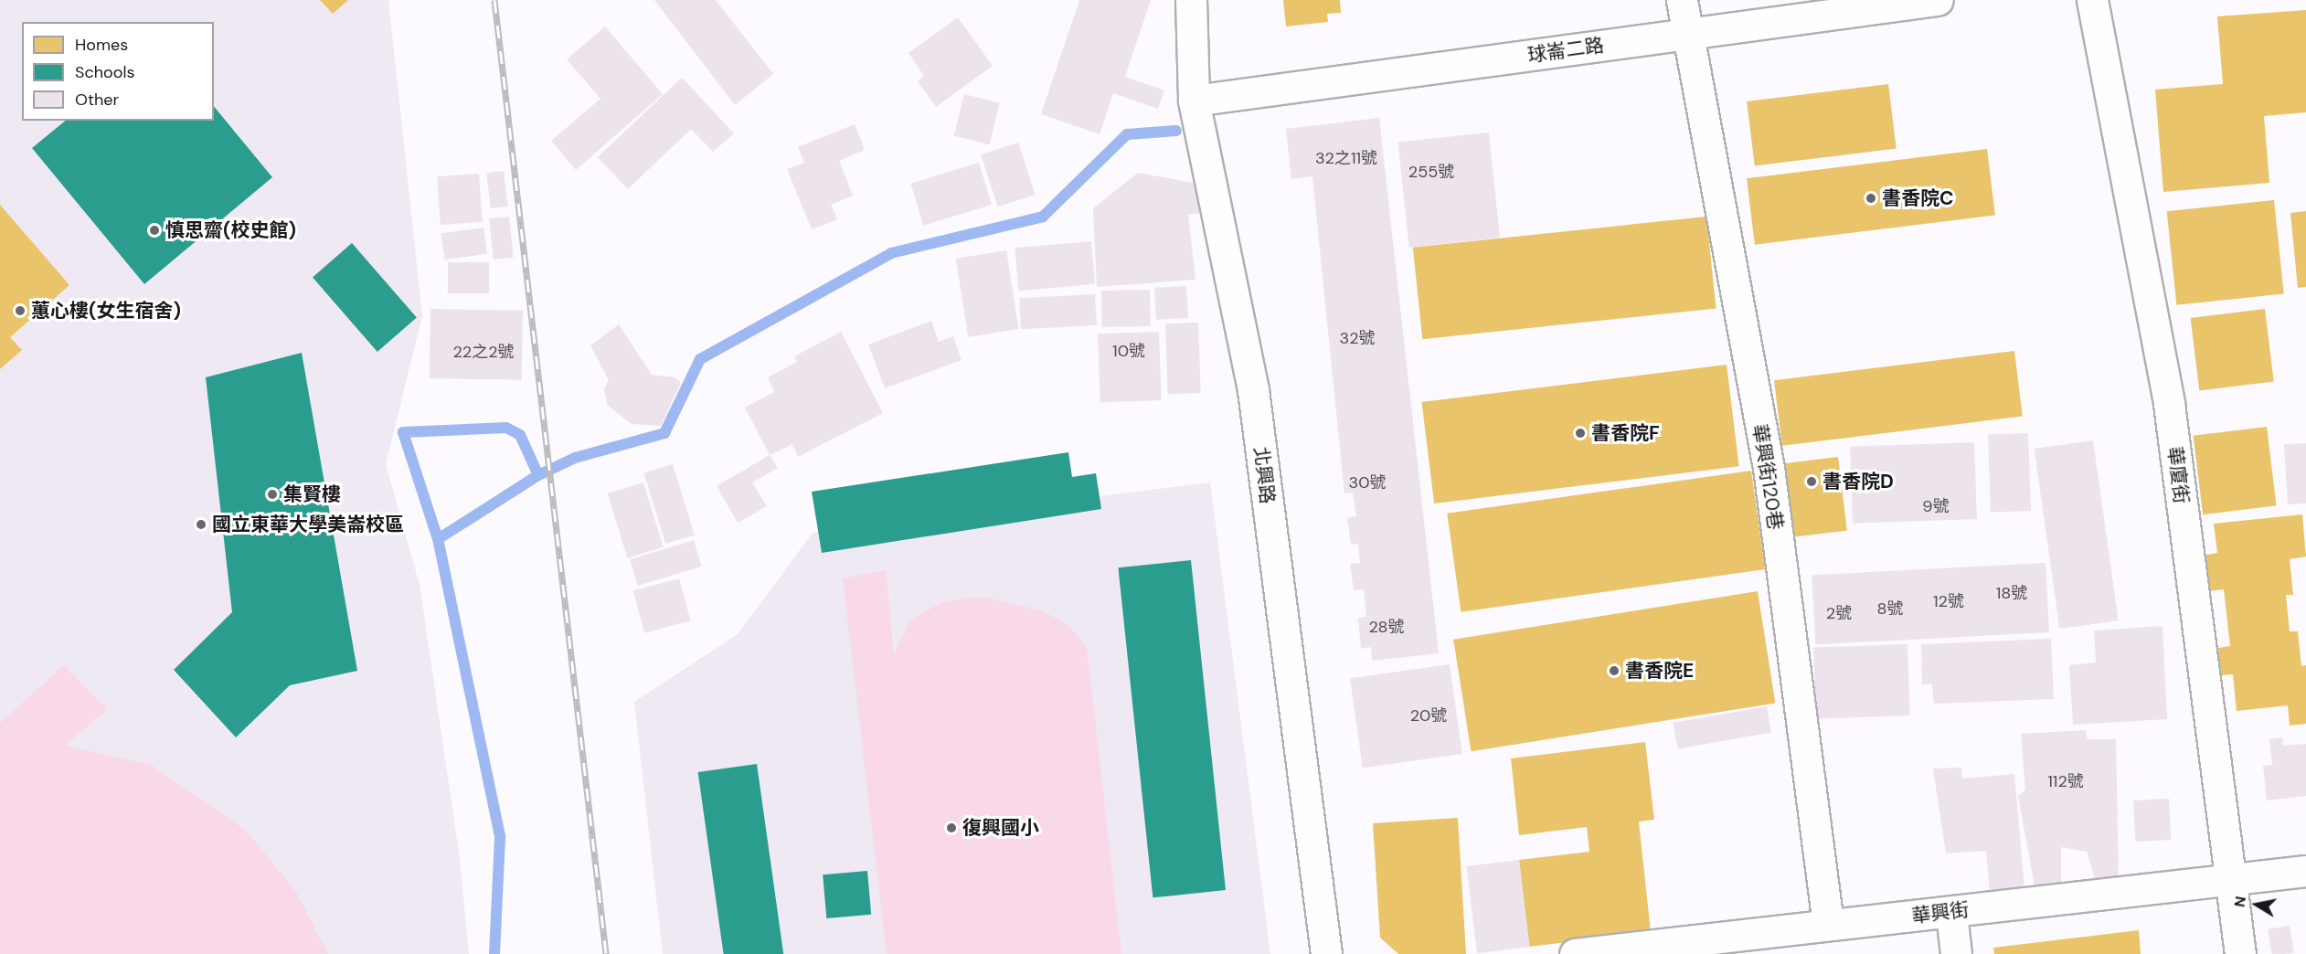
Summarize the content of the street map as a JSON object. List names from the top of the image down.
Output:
{
  "streets": {
    "street": [
      "球崙二路",
      "北興路",
      "華廈街",
      "華興街120巷",
      "華興街"
    ]
  },
  "crossings": [
    ["球崙二路", "北興路"],
    ["球崙二路", "華興街120巷"],
    ["華廈街", "華興街"],
    ["華興街120巷", "華興街"]
  ],
  "places": [
    "書香院C",
    "慎思齋(校史館)",
    "蕙心樓(女生宿舍)",
    "書香院F",
    "書香院D",
    "集賢樓",
    "國立東華大學美崙校區",
    "書香院E",
    "復興國小"
  ],
  "house_numbers": [
    "32之11號",
    "255號",
    "32號",
    "10號",
    "22之2號",
    "30號",
    "9號",
    "18號",
    "12號",
    "8號",
    "2號",
    "28號",
    "20號",
    "112號"
  ],
  "legend": ["Homes", "Schools", "Other"],
  "north": "left"
}
